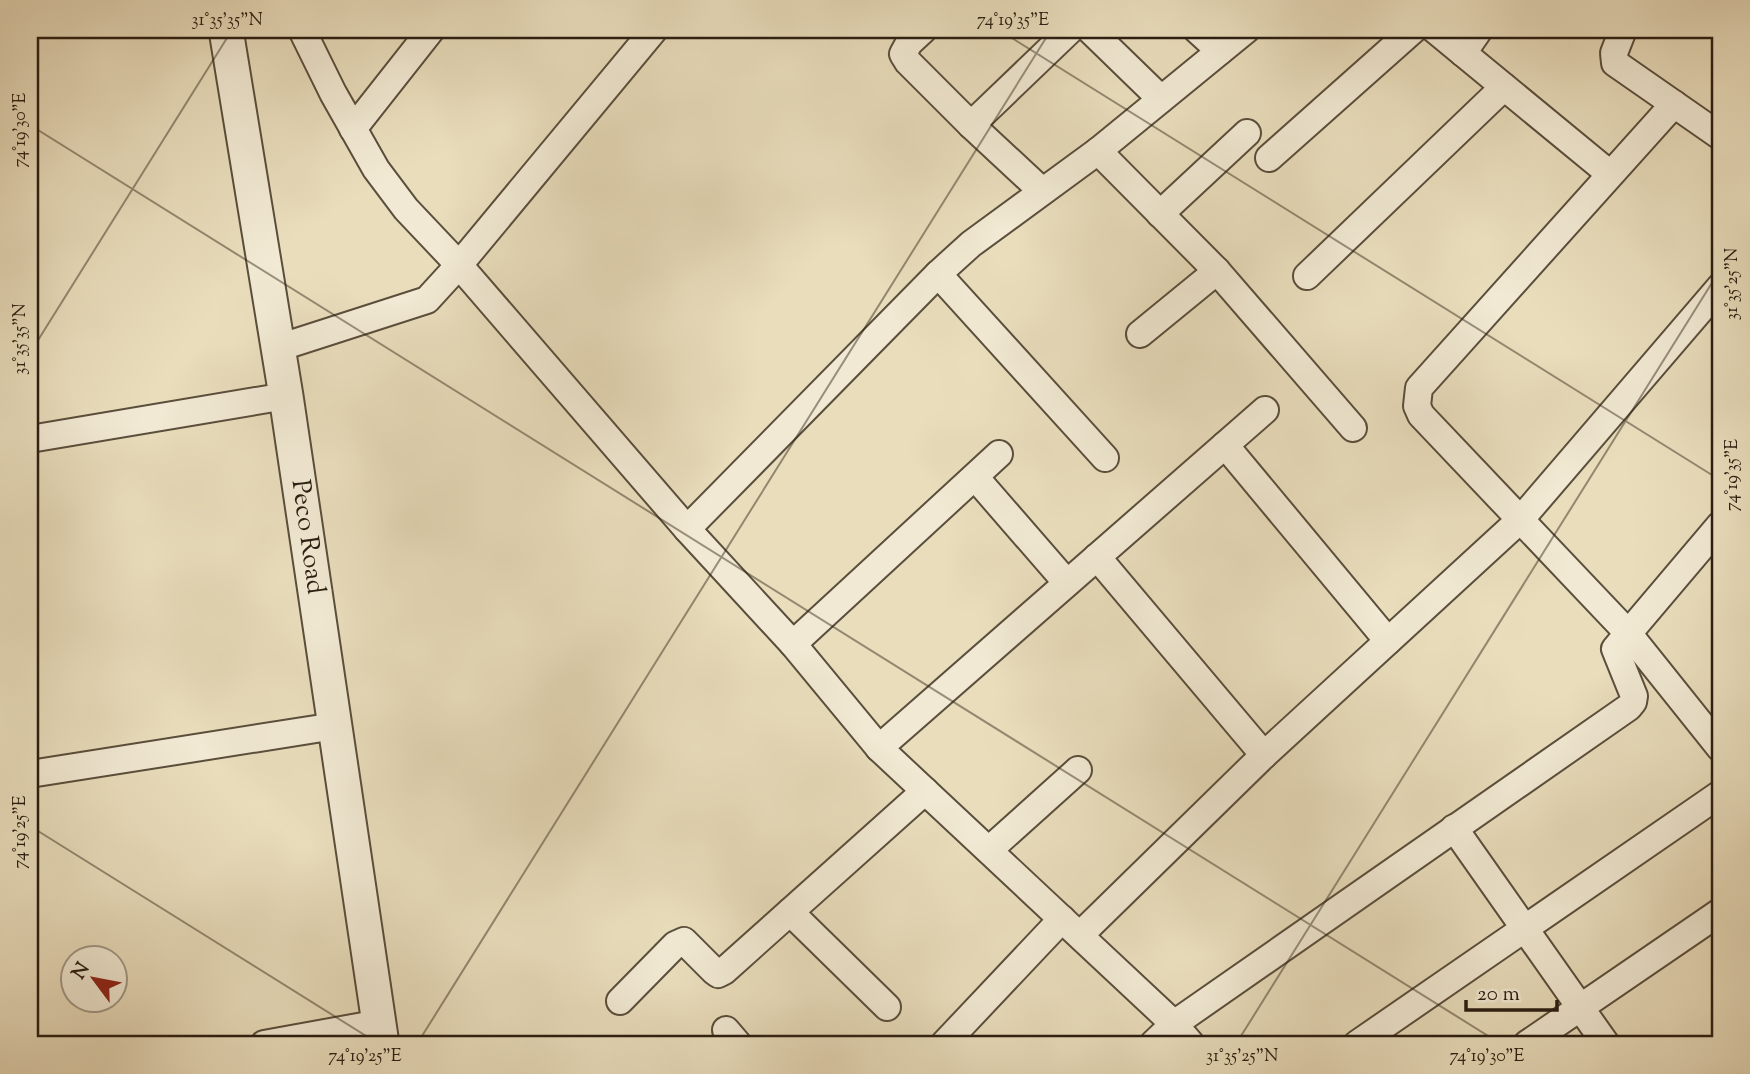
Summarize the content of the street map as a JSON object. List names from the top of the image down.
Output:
{
  "streets": {
    "street": ["Peco Road"]
  },
  "scale_bar": "20 m",
  "north": "top left",
  "coordinates": [
    "31°35'35\"N",
    "74°19'35\"E",
    "74°19'30\"E",
    "31°35'25\"N",
    "74°19'25\"E"
  ]
}
